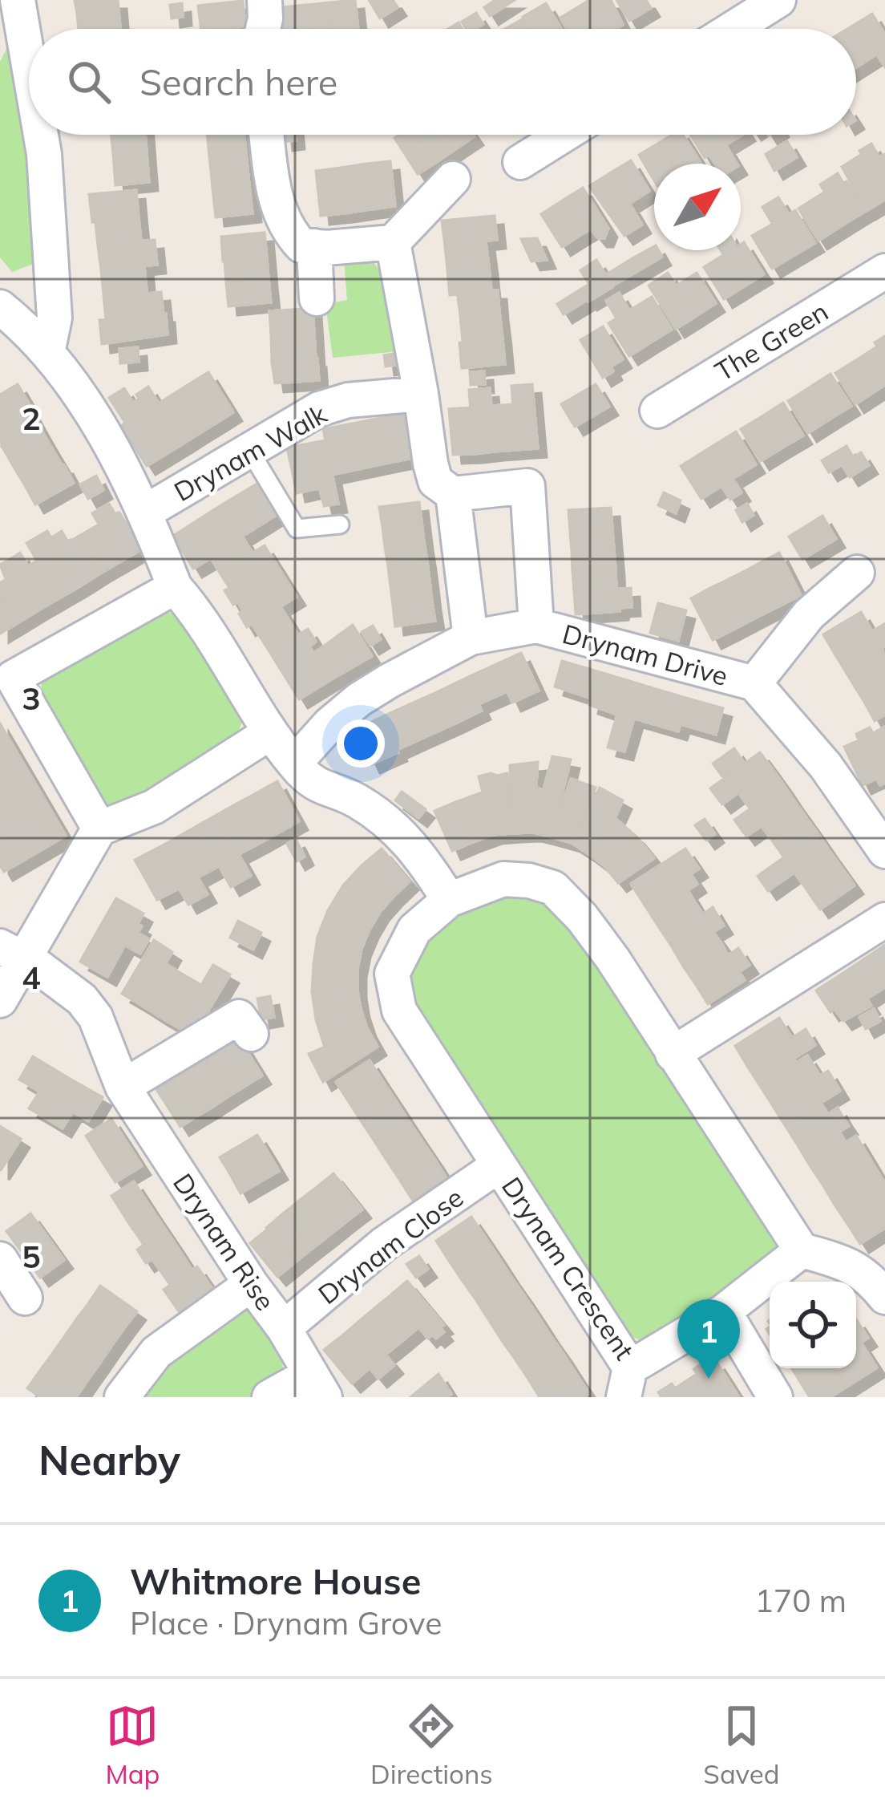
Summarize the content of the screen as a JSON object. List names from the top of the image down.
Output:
{
  "streets": {
    "street": [
      "The Green",
      "Drynam Walk",
      "Drynam Drive",
      "Drynam Rise",
      "Drynam Close",
      "Drynam Crescent"
    ]
  },
  "crossings": [
    ["Drynam Rise", "Drynam Close"],
    ["Drynam Close", "Drynam Crescent"]
  ],
  "north": "top right",
  "page": {
    "search": "Search here",
    "pins": "1",
    "heading": "Nearby",
    "list": [
      {
        "mark": "1",
        "name": "Whitmore House",
        "note": "Place · Drynam Grove",
        "value": "170 m"
      }
    ],
    "nav": ["Map", "Directions", "Saved"]
  },
  "grid": {
    "rows": [
      "2",
      "3",
      "4",
      "5"
    ]
  }
}
